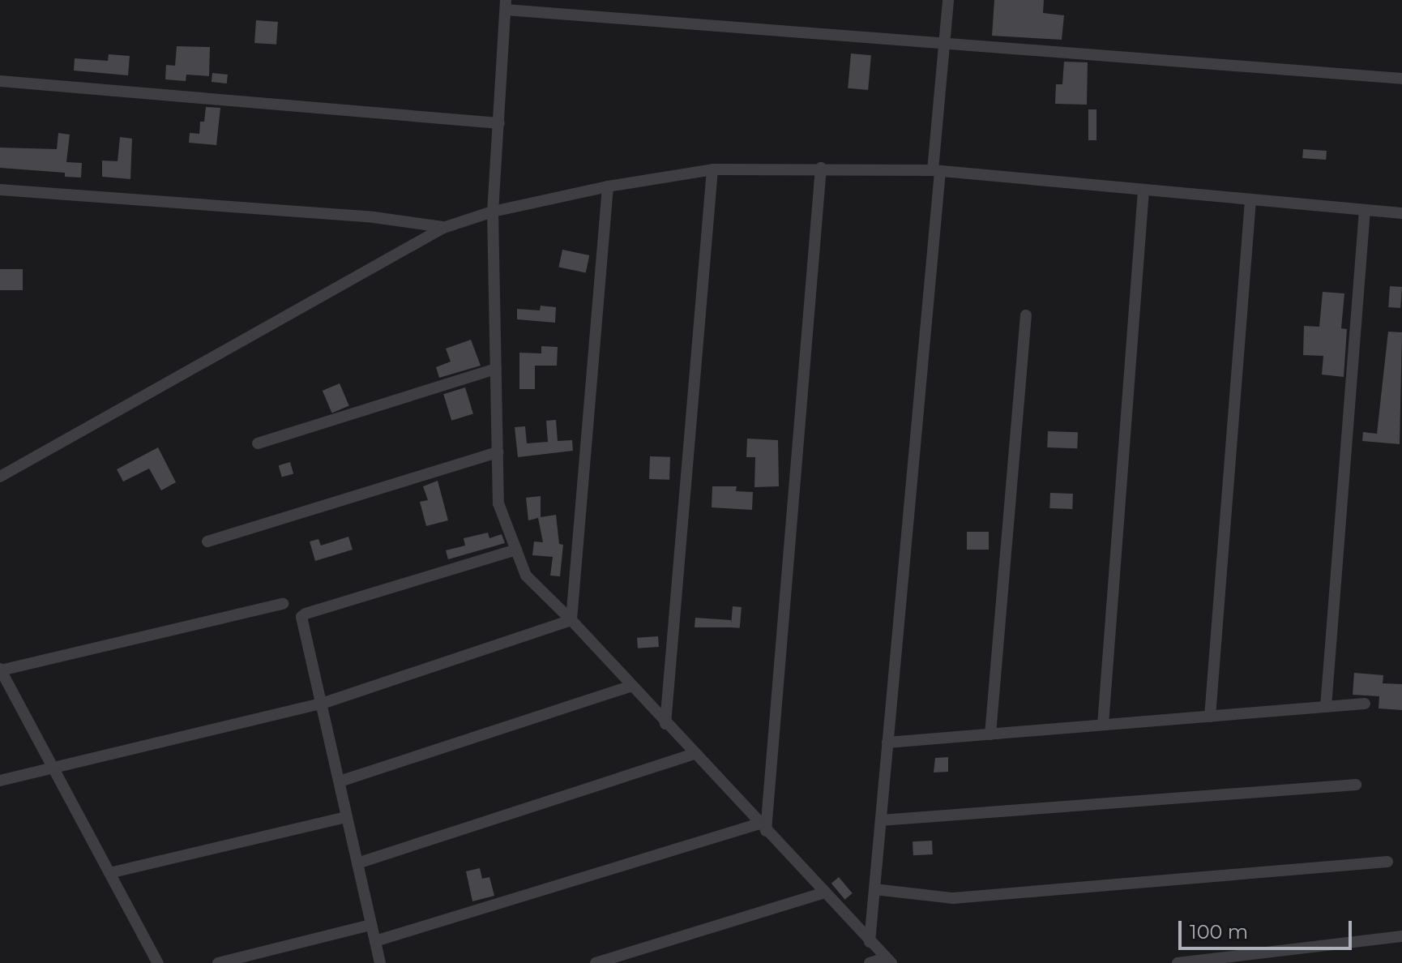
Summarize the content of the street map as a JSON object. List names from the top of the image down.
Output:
{
  "scale_bar": "100 m"
}
